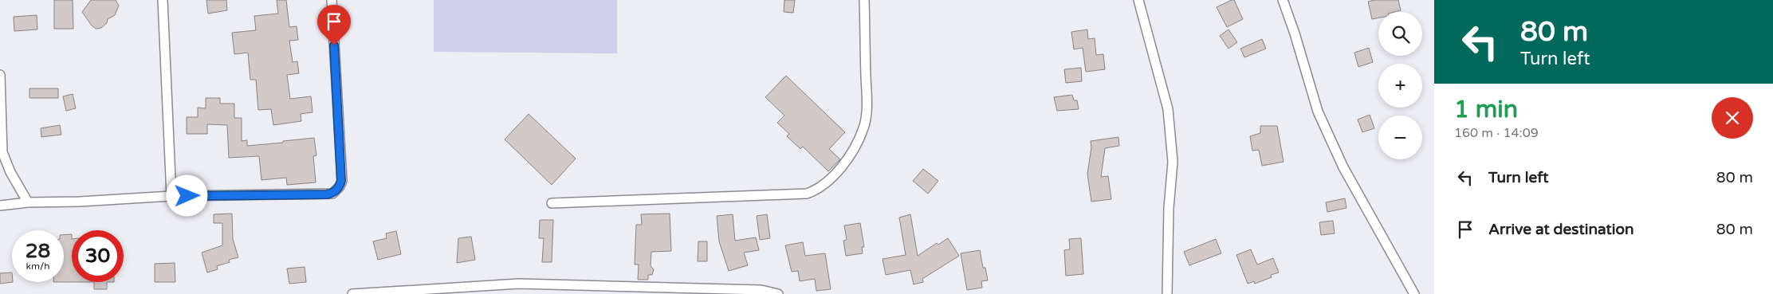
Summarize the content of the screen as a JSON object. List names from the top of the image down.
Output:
{
  "page": {
    "turn": ["80 m", "Turn left"],
    "map_buttons": ["+", "−"],
    "heading": ["1 min", "160 m · 14:09"],
    "list": [
      {
        "name": "Turn left",
        "value": "80 m"
      },
      {
        "name": "Arrive at destination",
        "value": "80 m"
      }
    ],
    "speed": "28 km/h",
    "limit": "30"
  }
}
